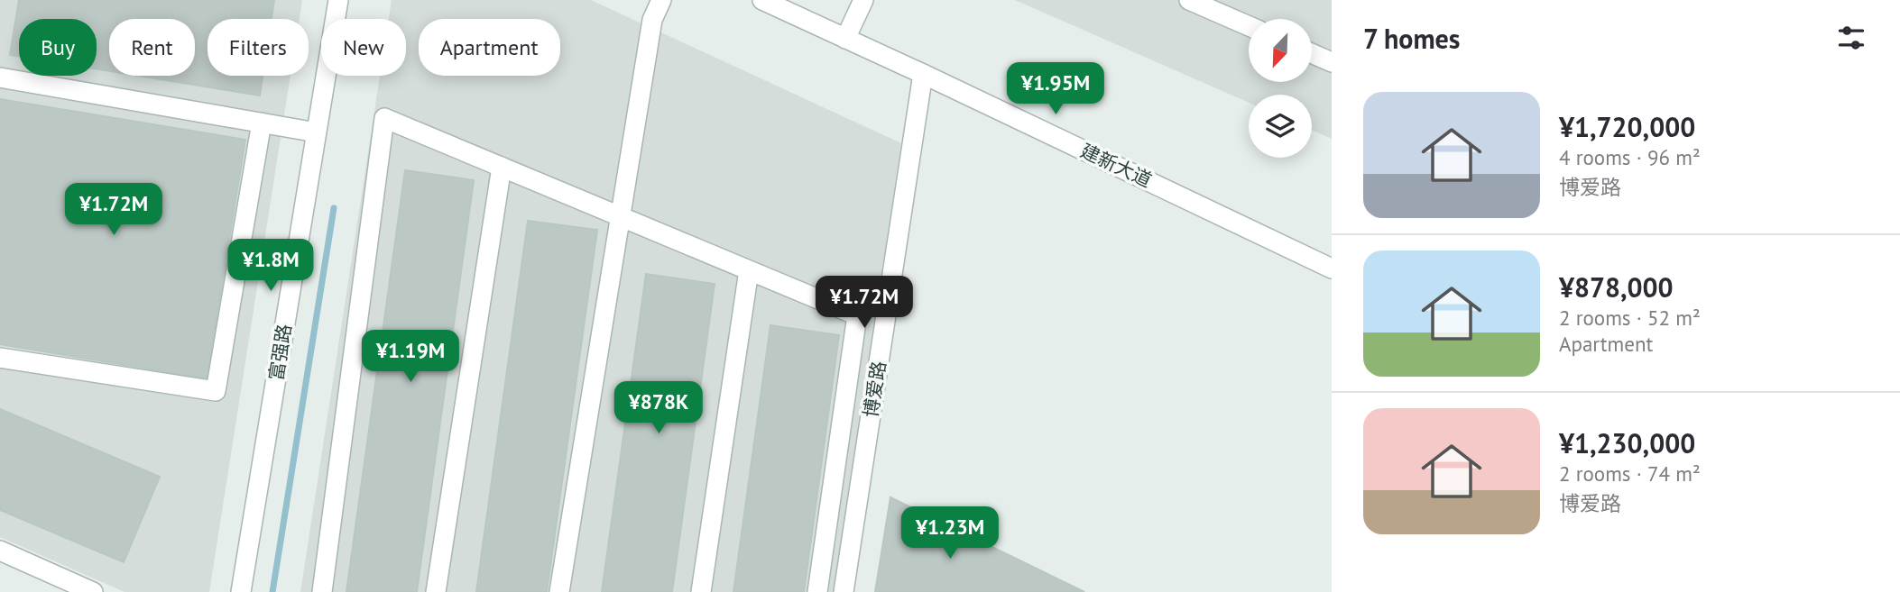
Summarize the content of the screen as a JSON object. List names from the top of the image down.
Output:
{
  "streets": {
    "street": ["建新大道", "富强路", "博爱路"]
  },
  "crossings": [
    ["建新大道", "博爱路"]
  ],
  "north": "bottom left",
  "page": {
    "heading": "7 homes",
    "chip": [
      "Buy",
      "Rent",
      "Filters",
      "New",
      "Apartment"
    ],
    "price": [
      "¥1.95M",
      "¥1.72M",
      "¥1.8M",
      "¥1.72M",
      "¥1.19M",
      "¥878K",
      "¥1.23M"
    ],
    "list": [
      {
        "name": "¥1,720,000",
        "note": "4 rooms · 96 m² · 博爱路"
      },
      {
        "name": "¥878,000",
        "note": "2 rooms · 52 m² · Apartment"
      },
      {
        "name": "¥1,230,000",
        "note": "2 rooms · 74 m² · 博爱路"
      }
    ]
  }
}
